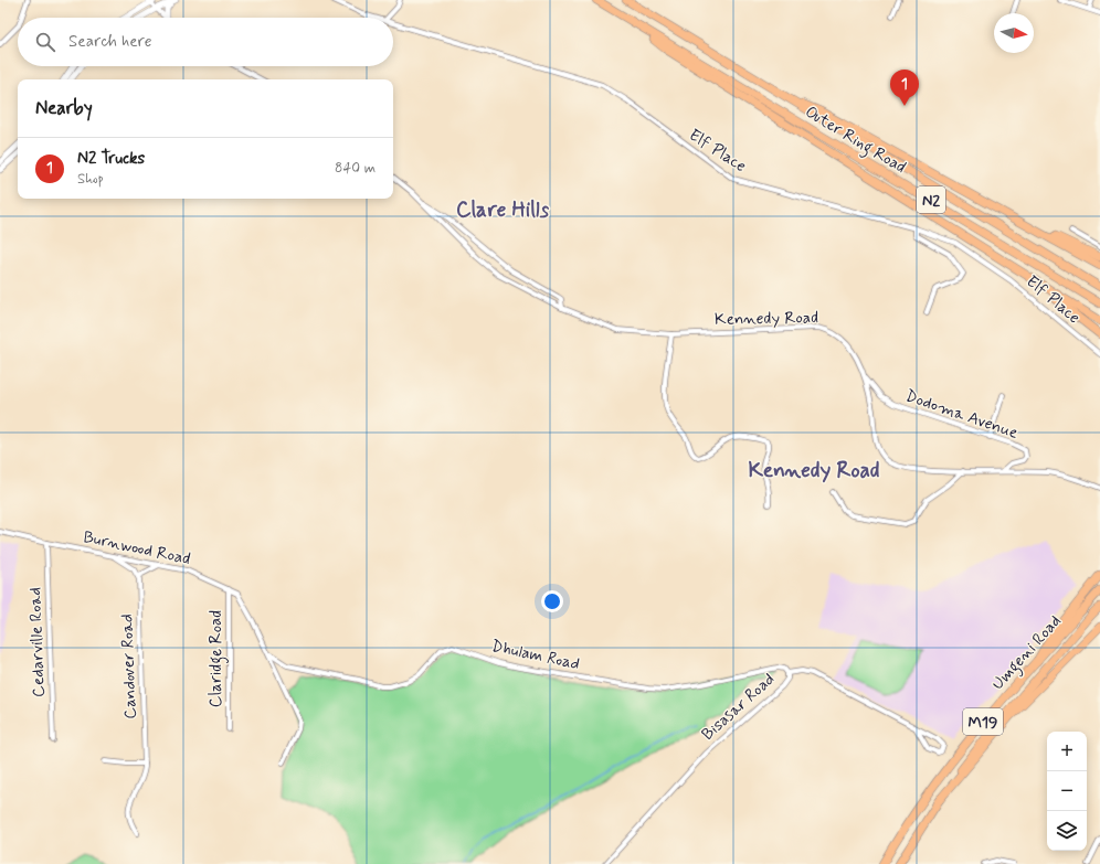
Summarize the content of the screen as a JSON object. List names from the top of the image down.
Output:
{
  "streets": {
    "highway": [
      "Outer Ring Road",
      "N2",
      "Umgeni Road",
      "M19"
    ],
    "street": [
      "Elf Place",
      "Kennedy Road",
      "Dodoma Avenue",
      "Burnwood Road",
      "Cedarville Road",
      "Dhulam Road",
      "Claridge Road",
      "Candover Road",
      "Bisasar Road"
    ]
  },
  "crossings": [
    ["Kennedy Road", "Dodoma Avenue"],
    ["Burnwood Road", "Cedarville Road"],
    ["Burnwood Road", "Dhulam Road"],
    ["Burnwood Road", "Claridge Road"],
    ["Dhulam Road", "Bisasar Road"]
  ],
  "districts": ["Clare Hills", "Kennedy Road"],
  "north": "right",
  "page": {
    "search": "Search here",
    "pins": "1",
    "heading": "Nearby",
    "list": [
      {
        "mark": "1",
        "name": "N2 Trucks",
        "note": "Shop",
        "value": "840 m"
      }
    ],
    "map_buttons": ["+", "−"]
  }
}
